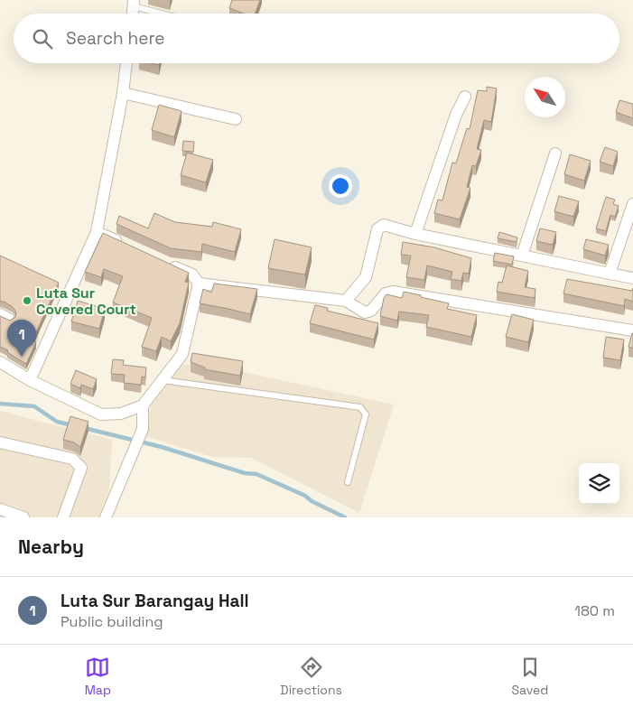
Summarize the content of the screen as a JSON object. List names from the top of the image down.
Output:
{
  "places": ["Luta Sur Covered Court"],
  "north": "top left",
  "page": {
    "search": "Search here",
    "pins": "1",
    "heading": "Nearby",
    "list": [
      {
        "mark": "1",
        "name": "Luta Sur Barangay Hall",
        "note": "Public building",
        "value": "180 m"
      }
    ],
    "nav": ["Map", "Directions", "Saved"]
  }
}
